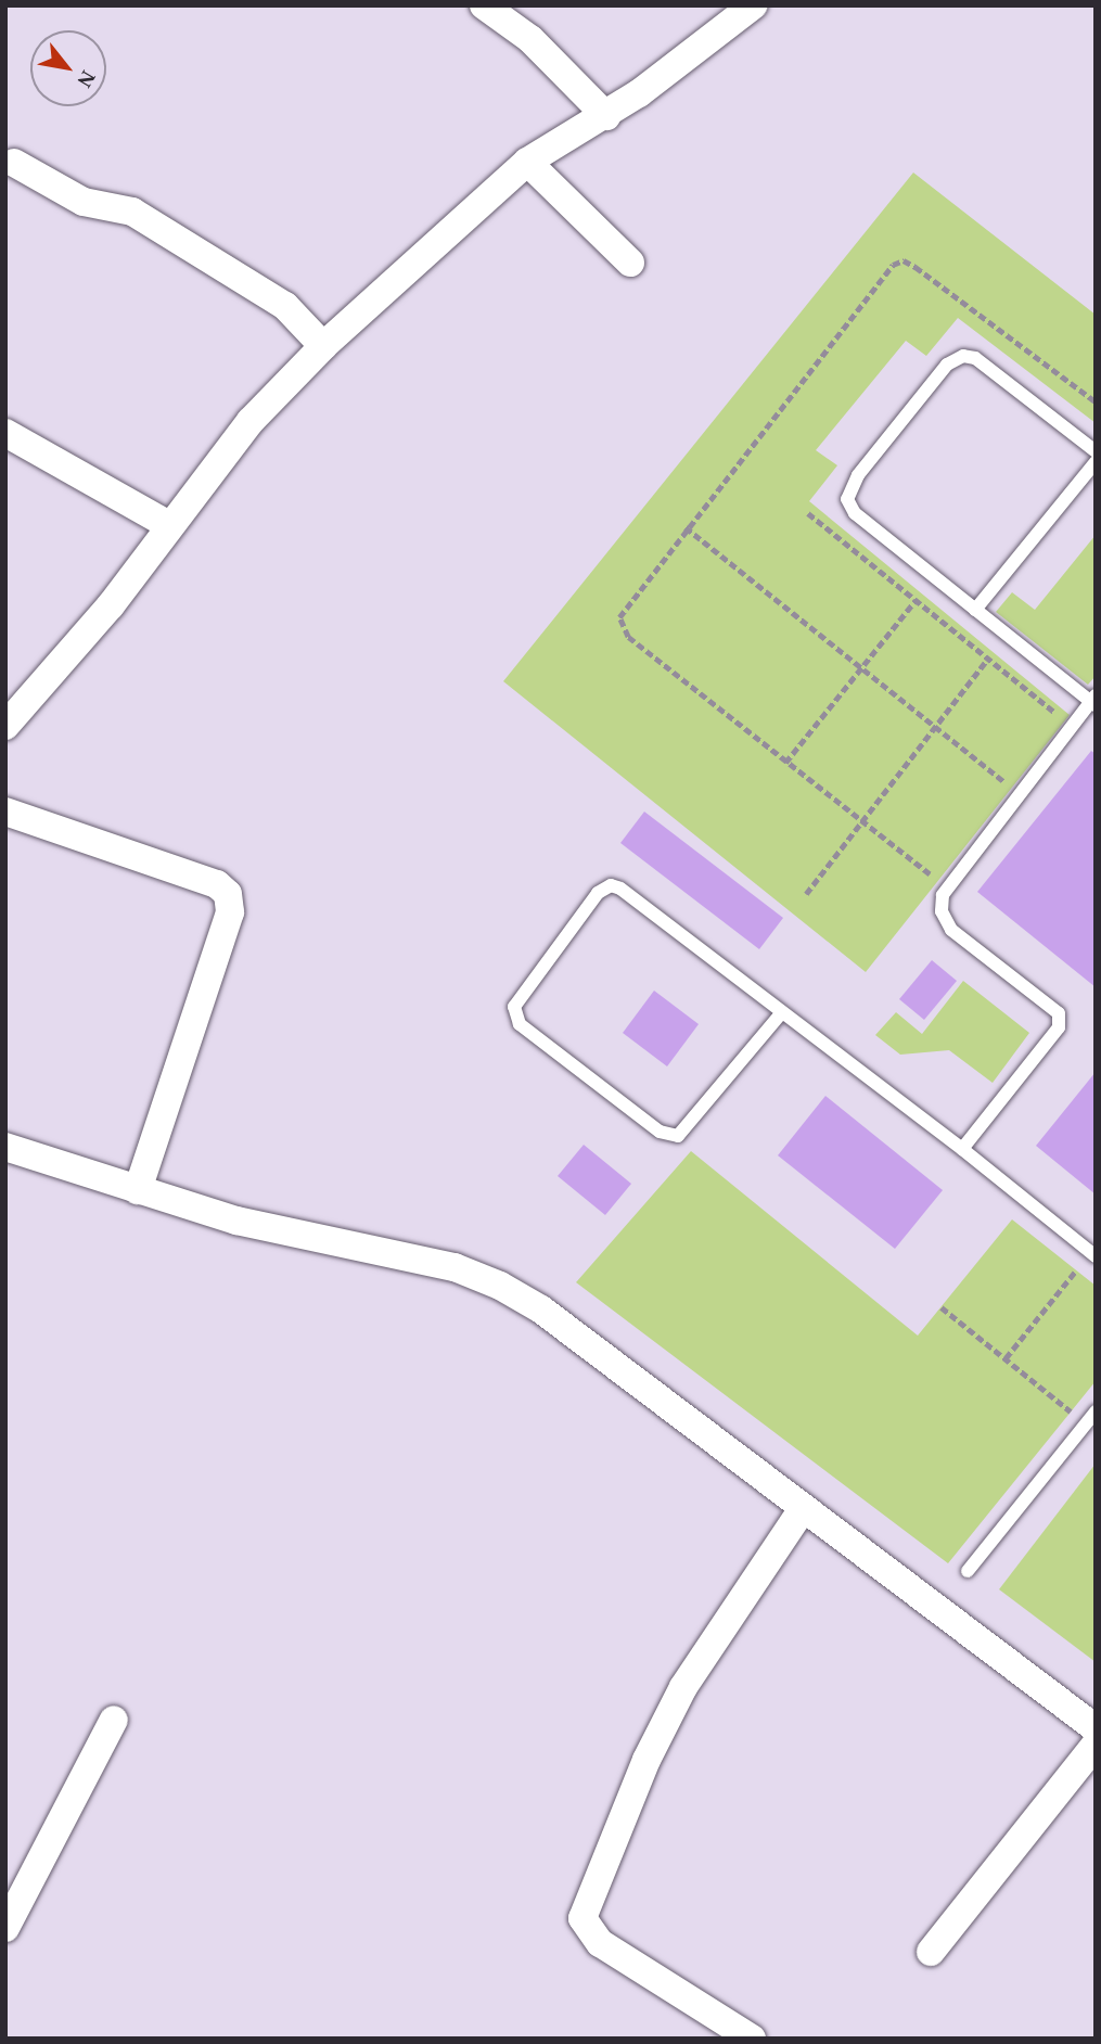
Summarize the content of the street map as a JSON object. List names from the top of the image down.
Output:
{
  "north": "bottom right"
}
